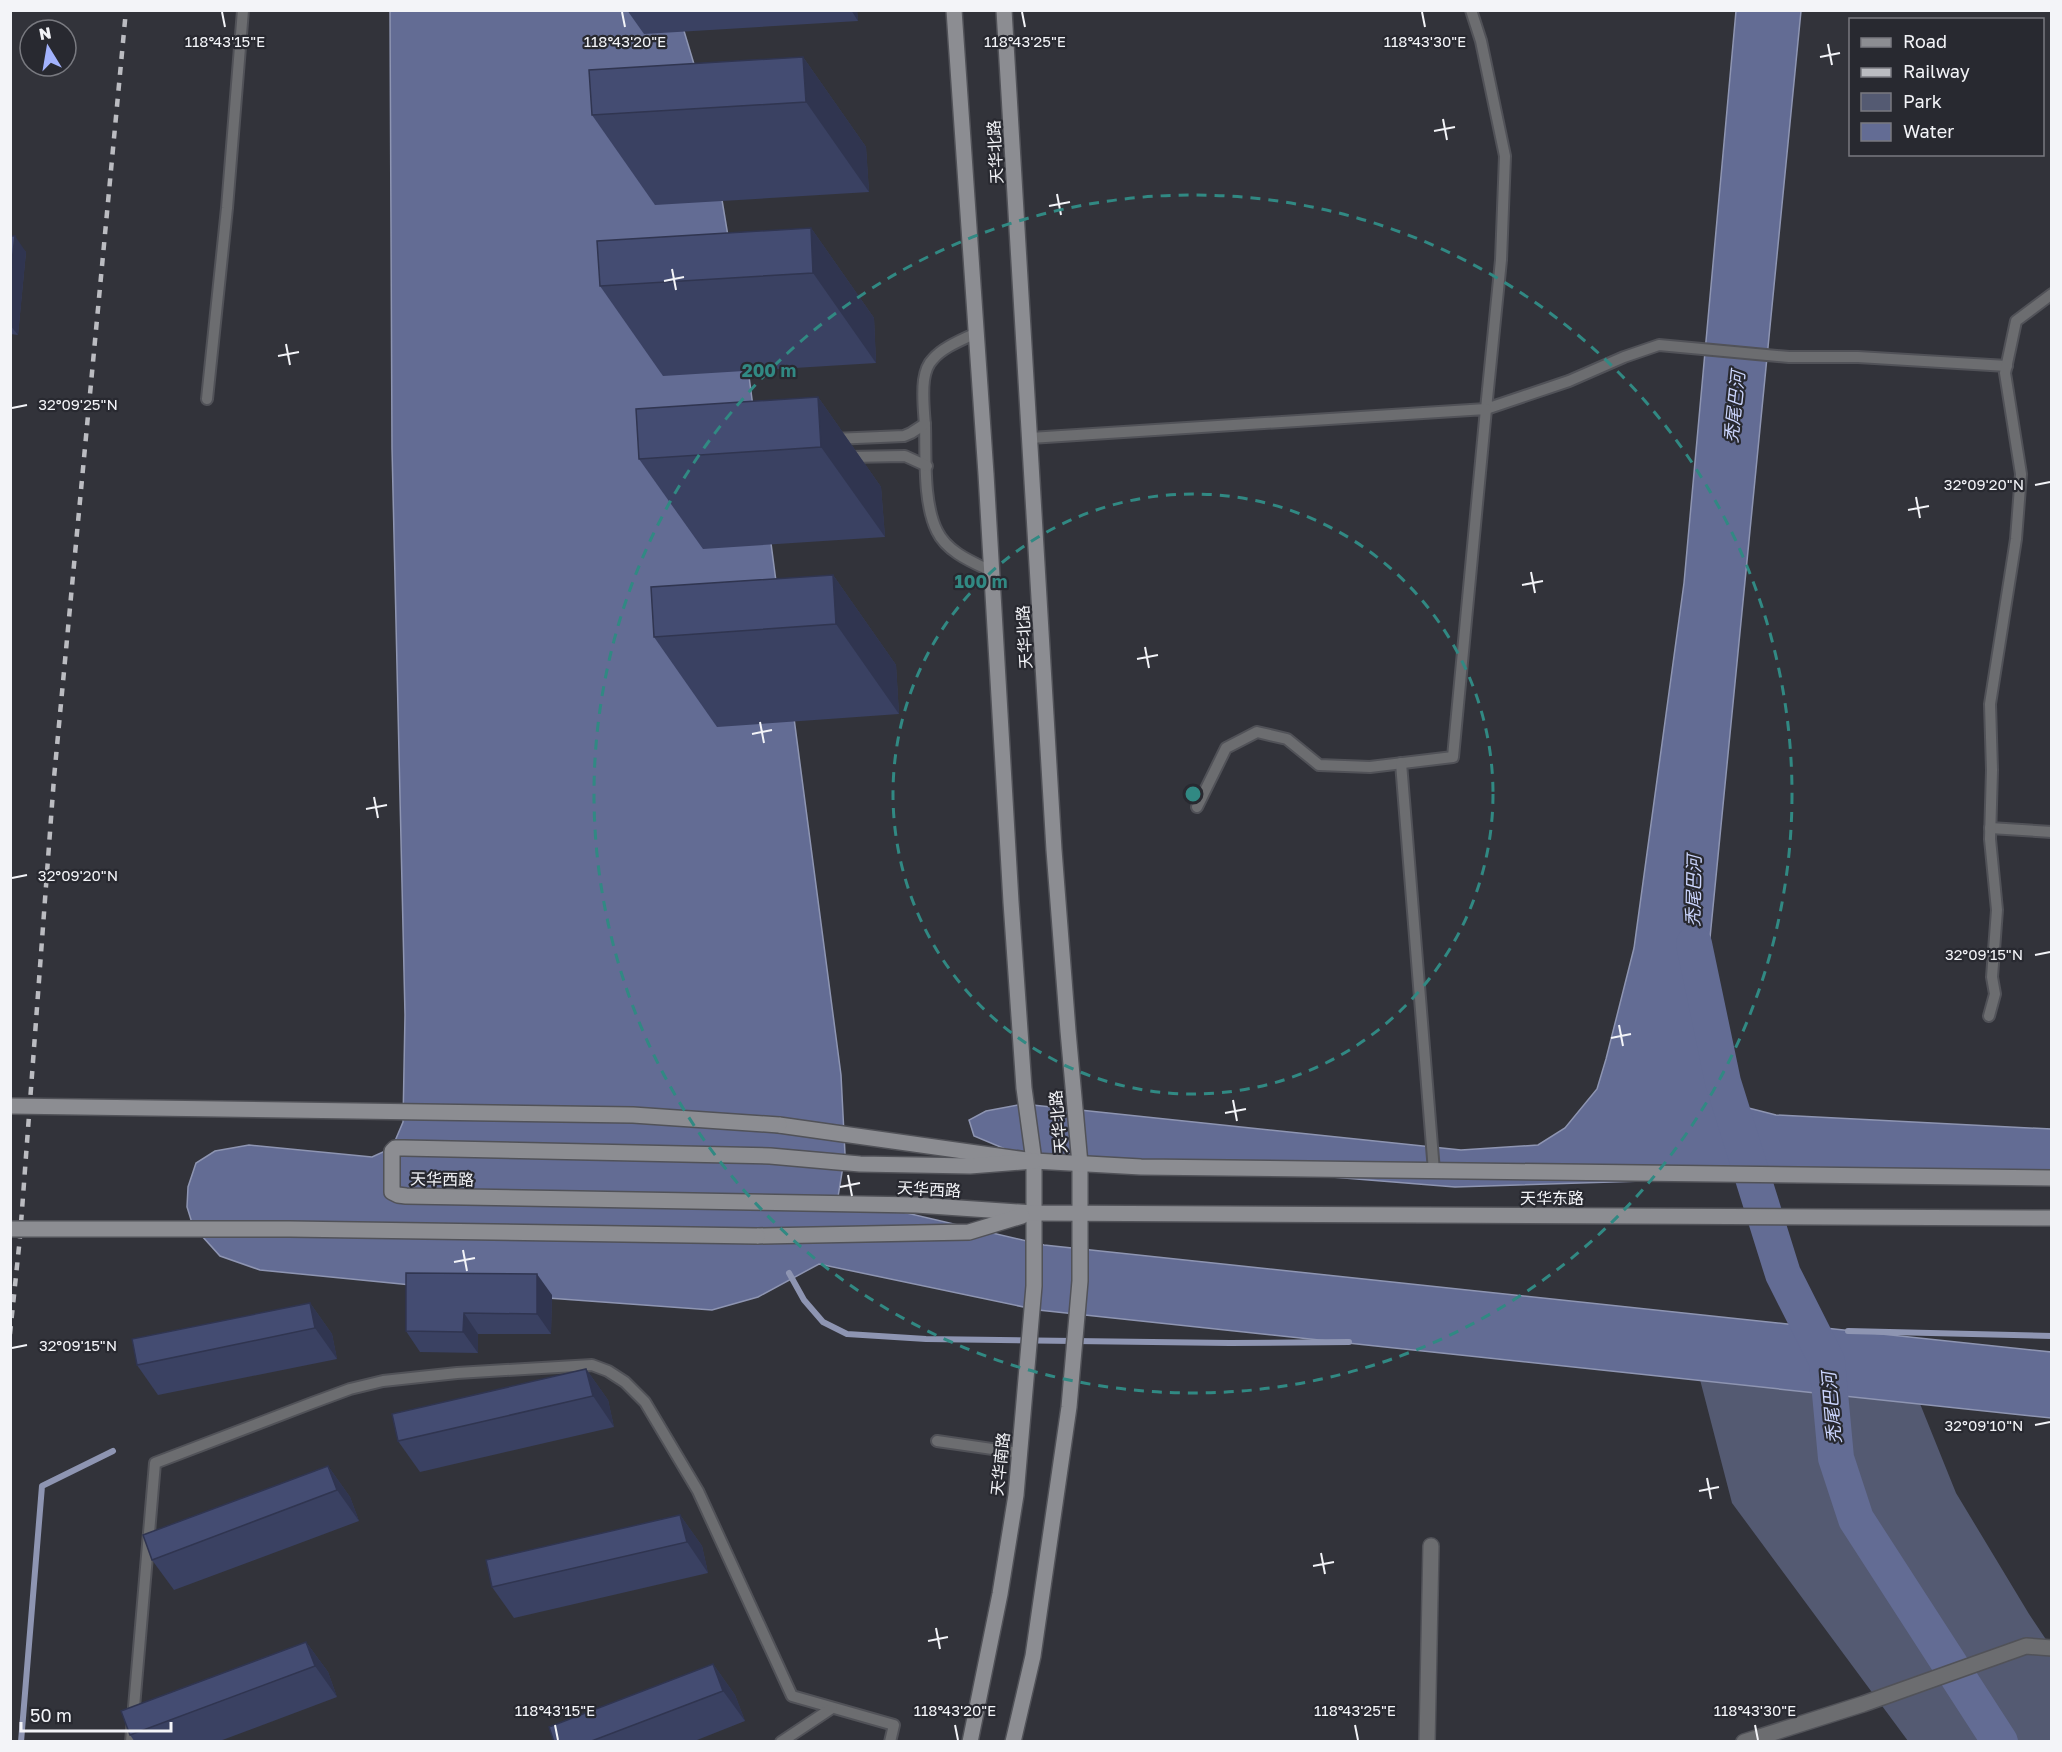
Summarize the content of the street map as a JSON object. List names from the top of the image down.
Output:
{
  "streets": {
    "main road": [
      "天华北路",
      "天华西路",
      "天华东路",
      "天华南路"
    ]
  },
  "crossings": [
    ["天华北路", "天华西路"],
    ["天华北路", "天华东路"],
    ["天华北路", "天华南路"],
    ["天华西路", "天华东路"],
    ["天华西路", "天华南路"]
  ],
  "water": ["秃尾巴河"],
  "legend": [
    "Road",
    "Railway",
    "Park",
    "Water"
  ],
  "scale_bar": "50 m",
  "north": "top",
  "coordinates": [
    "118°43'15\"E",
    "118°43'20\"E",
    "118°43'25\"E",
    "118°43'30\"E",
    "32°09'25\"N",
    "32°09'20\"N",
    "32°09'15\"N",
    "32°09'10\"N"
  ],
  "rings": ["200 m", "100 m"]
}
